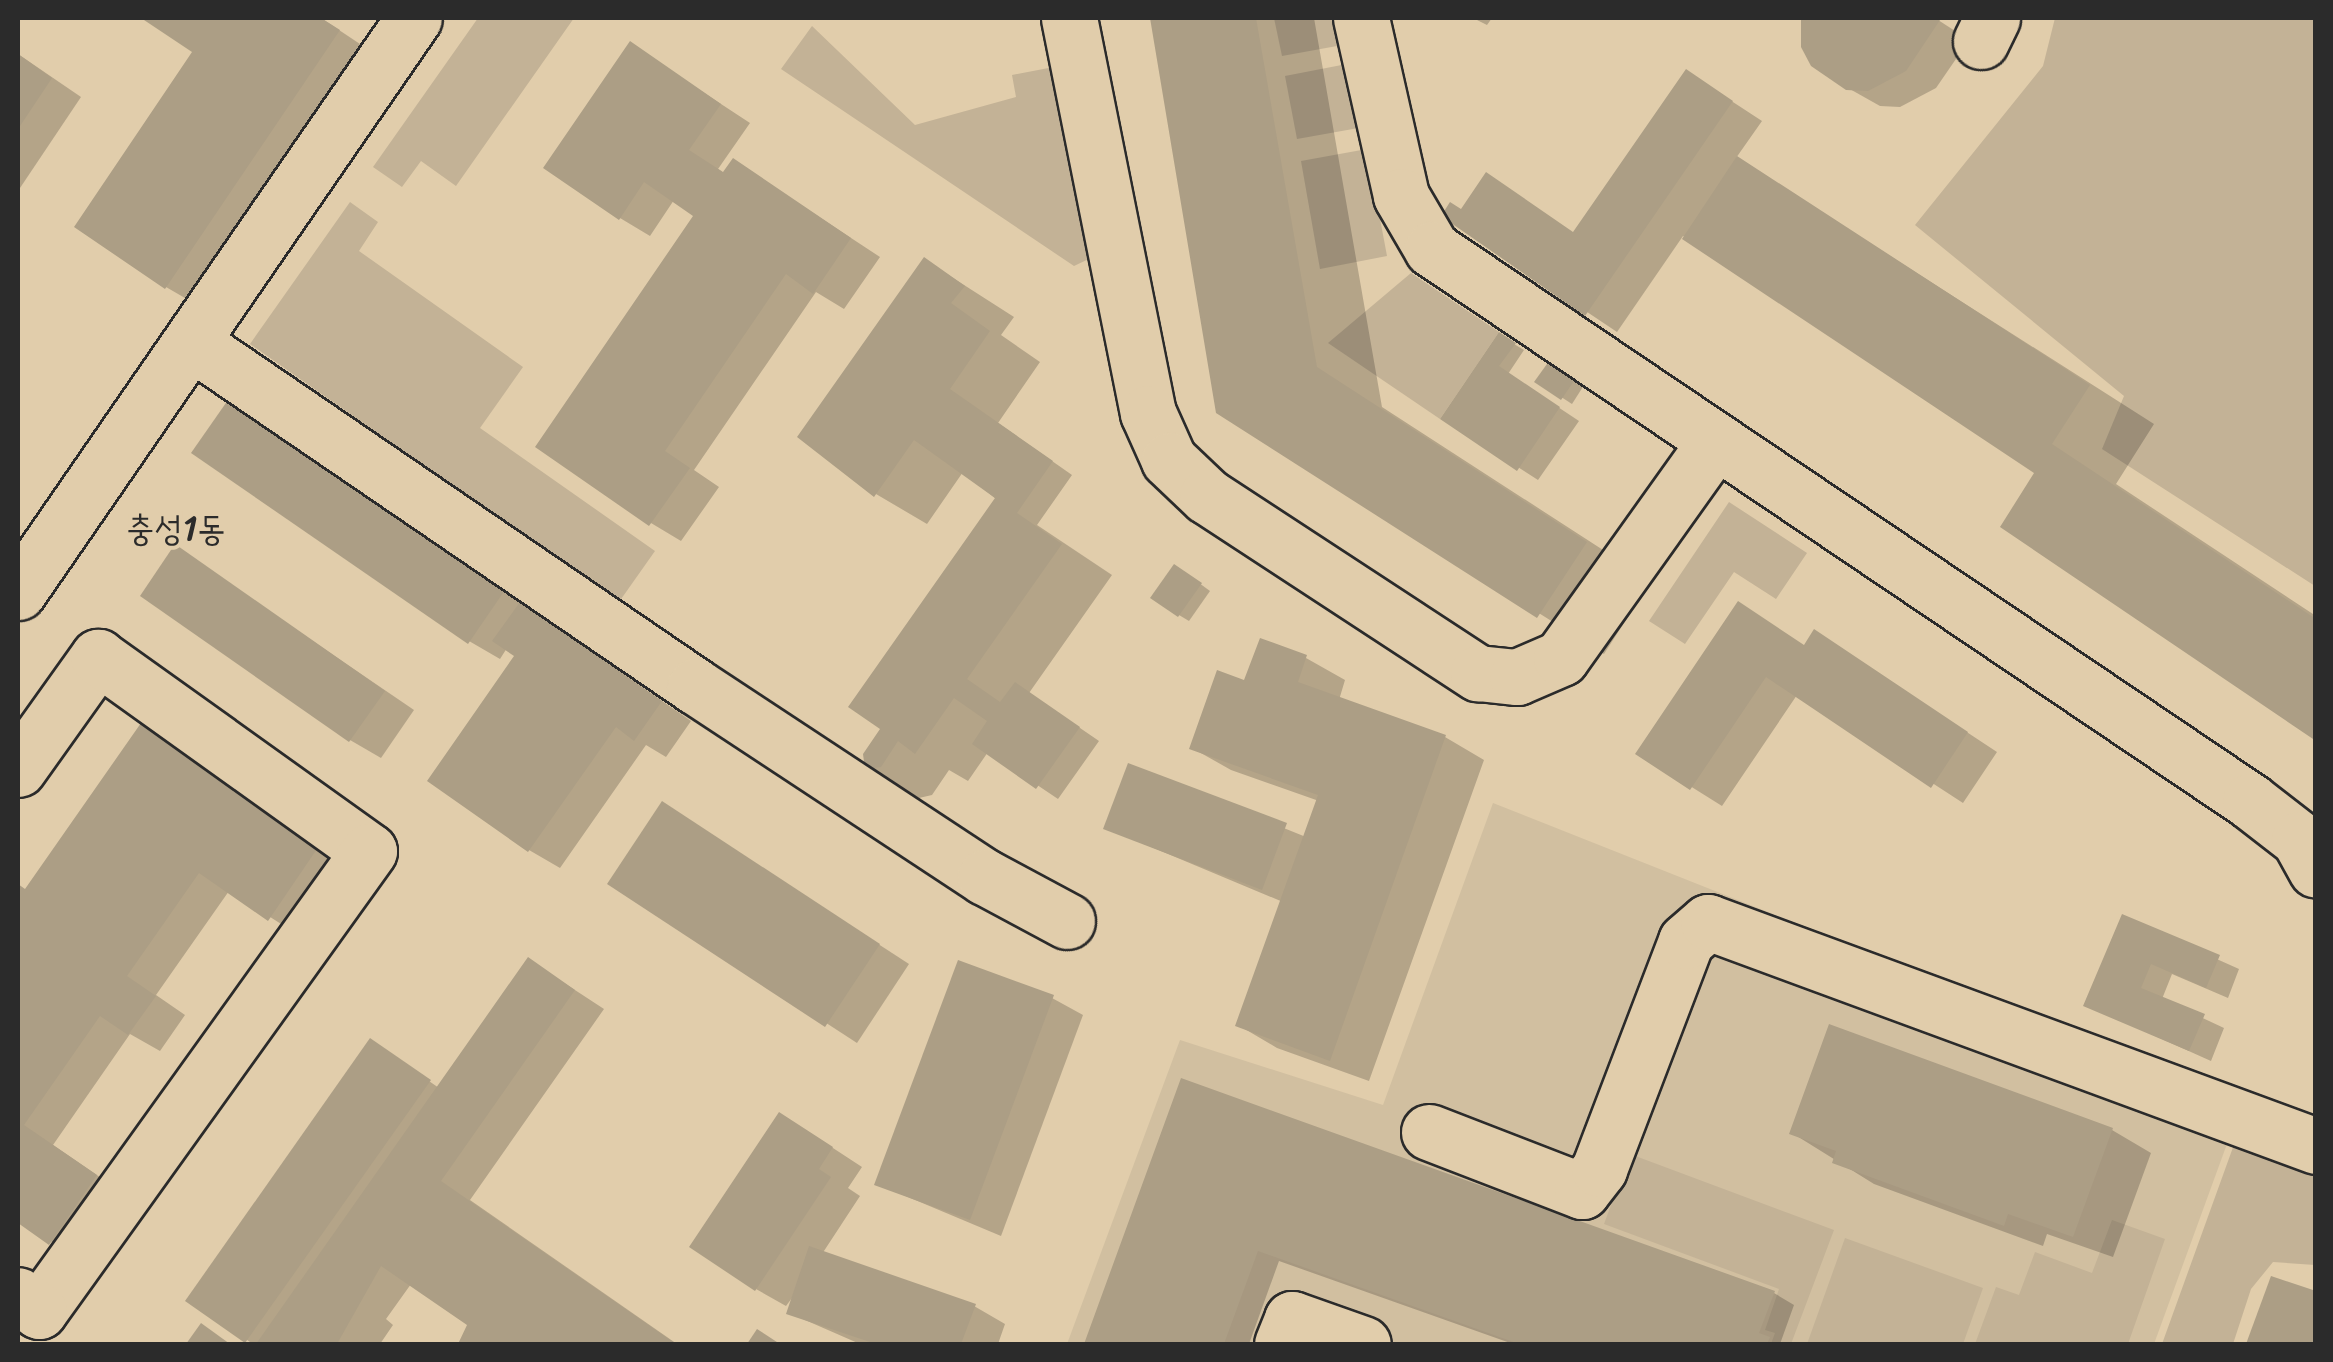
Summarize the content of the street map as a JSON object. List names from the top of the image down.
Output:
{
  "districts": ["충성1동"]
}
